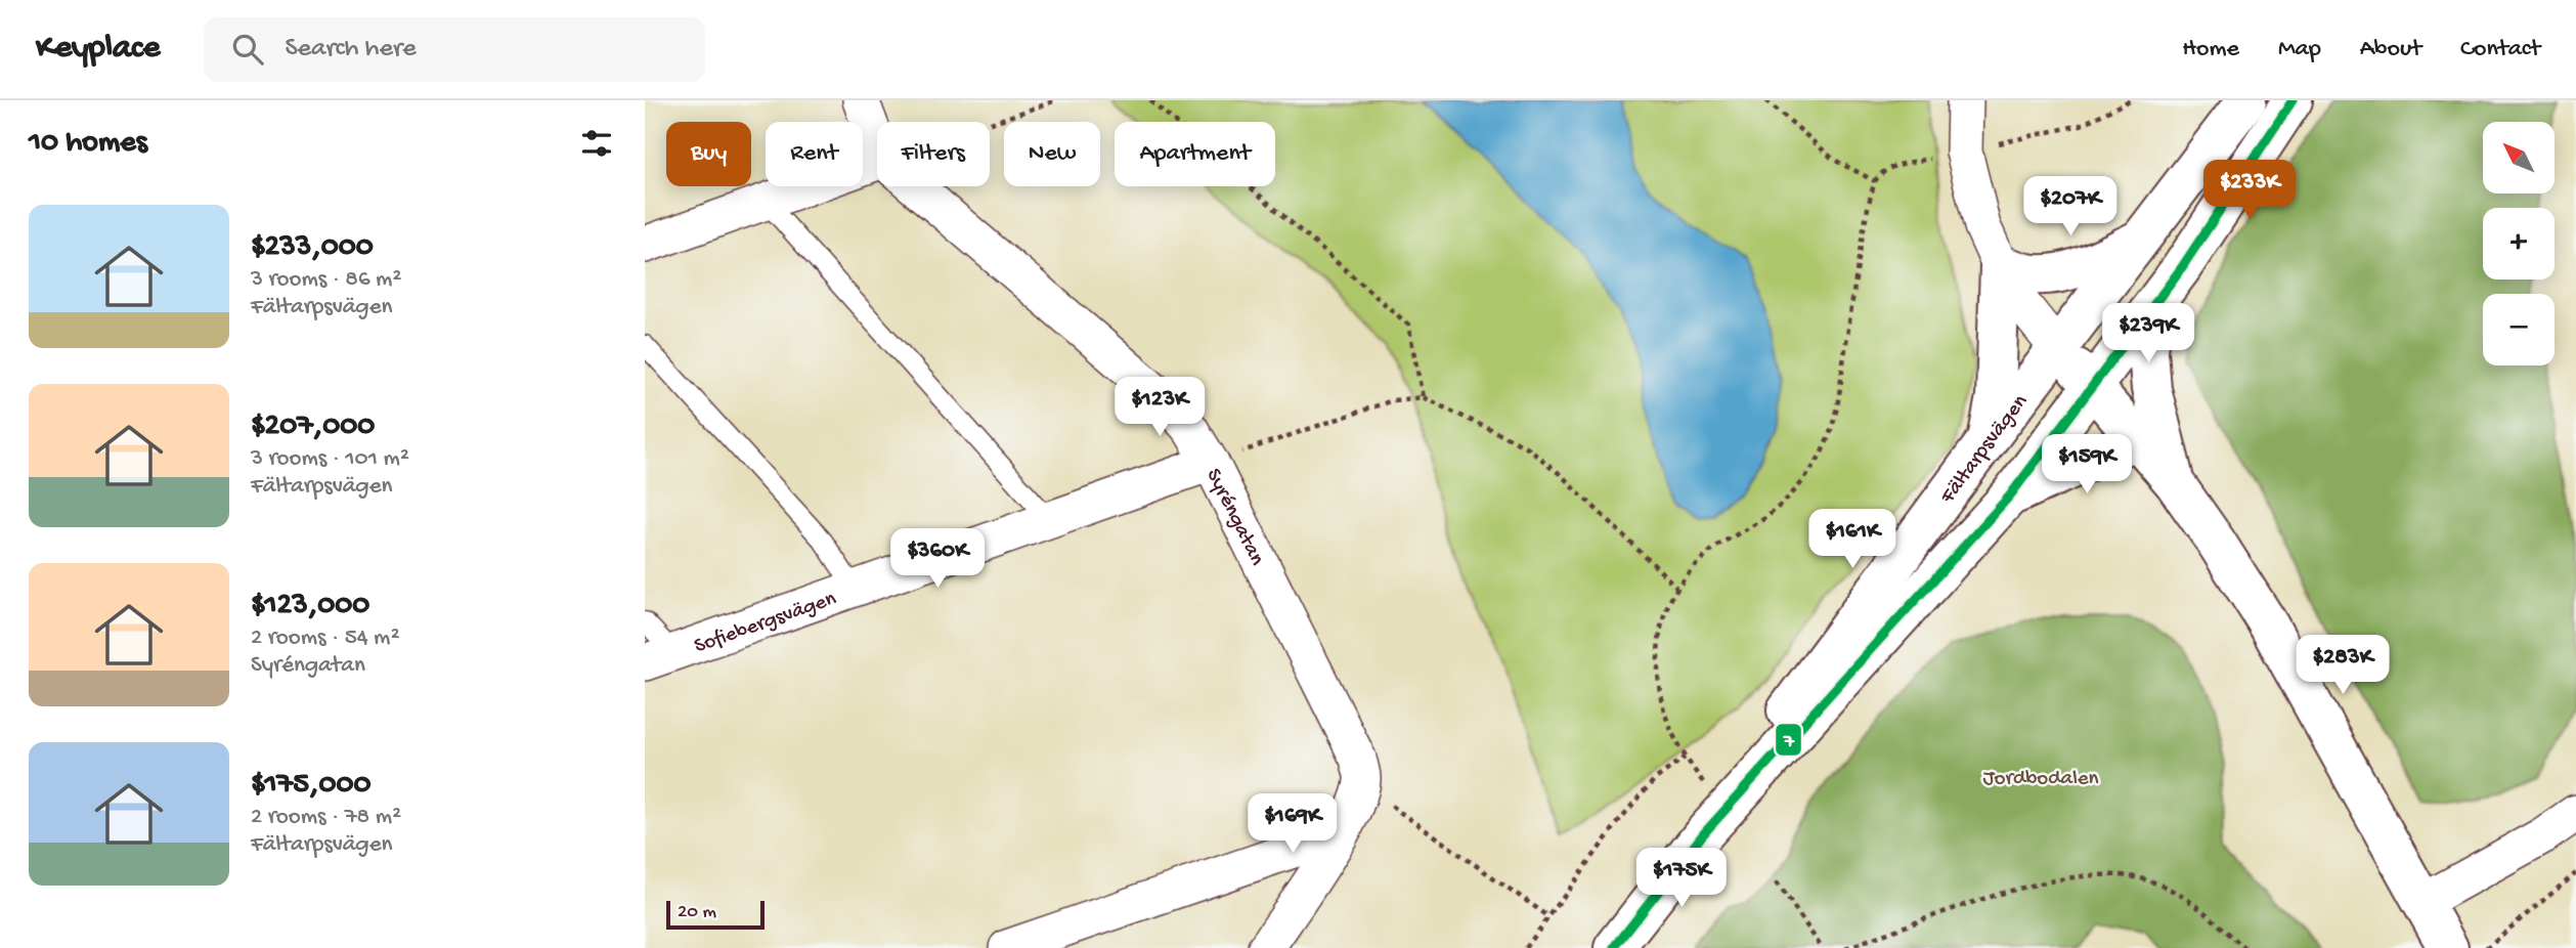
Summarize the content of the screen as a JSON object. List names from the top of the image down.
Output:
{
  "streets": {
    "main road": ["Fältarpsvägen"],
    "street": ["Syréngatan", "Sofiebergsvägen"]
  },
  "crossings": [
    ["Syréngatan", "Sofiebergsvägen"]
  ],
  "parks": ["Jordbodalen"],
  "lines": ["transit line 7"],
  "scale_bar": "20 m",
  "north": "top left",
  "page": {
    "header": "Keyplace",
    "search": "Search here",
    "nav": [
      "Home",
      "Map",
      "About",
      "Contact"
    ],
    "heading": "10 homes",
    "map_buttons": ["+", "−"],
    "chip": [
      "Buy",
      "Rent",
      "Filters",
      "New",
      "Apartment"
    ],
    "price": [
      "$233K",
      "$207K",
      "$239K",
      "$123K",
      "$159K",
      "$161K",
      "$360K",
      "$283K",
      "$169K",
      "$175K"
    ],
    "list": [
      {
        "name": "$233,000",
        "note": "3 rooms · 86 m² · Fältarpsvägen"
      },
      {
        "name": "$207,000",
        "note": "3 rooms · 101 m² · Fältarpsvägen"
      },
      {
        "name": "$123,000",
        "note": "2 rooms · 54 m² · Syréngatan"
      },
      {
        "name": "$175,000",
        "note": "2 rooms · 78 m² · Fältarpsvägen"
      }
    ],
    "scale": "20 m"
  }
}
